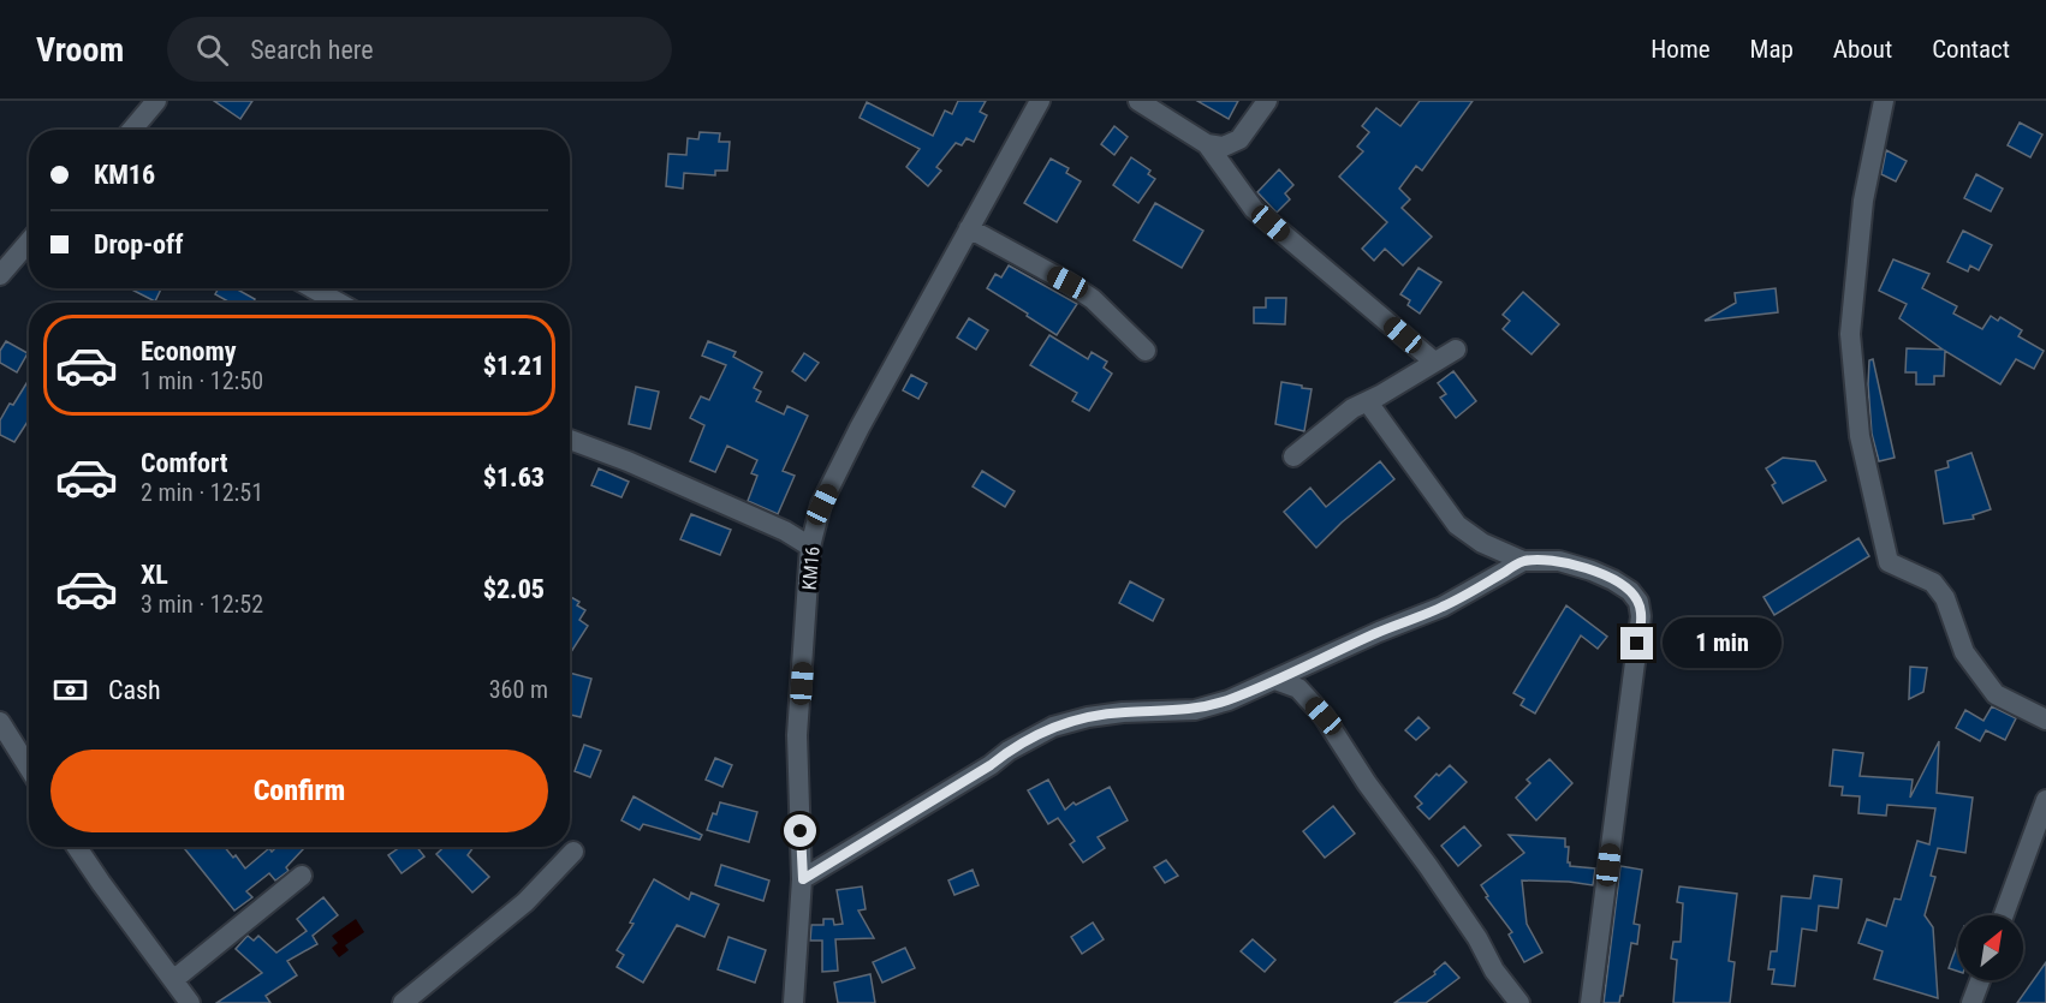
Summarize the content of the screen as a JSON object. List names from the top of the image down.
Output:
{
  "streets": {
    "street": ["KM16"]
  },
  "north": "top right",
  "page": {
    "header": "Vroom",
    "search": "Search here",
    "nav": [
      "Home",
      "Map",
      "About",
      "Contact"
    ],
    "banner": ["KM16", "Drop-off"],
    "list": [
      {
        "name": "Economy",
        "note": "1 min · 12:50",
        "value": "$1.21"
      },
      {
        "name": "Comfort",
        "note": "2 min · 12:51",
        "value": "$1.63"
      },
      {
        "name": "XL",
        "note": "3 min · 12:52",
        "value": "$2.05"
      }
    ],
    "bubble": "1 min",
    "pay": ["Cash", "360 m"],
    "buttons": "Confirm"
  }
}
